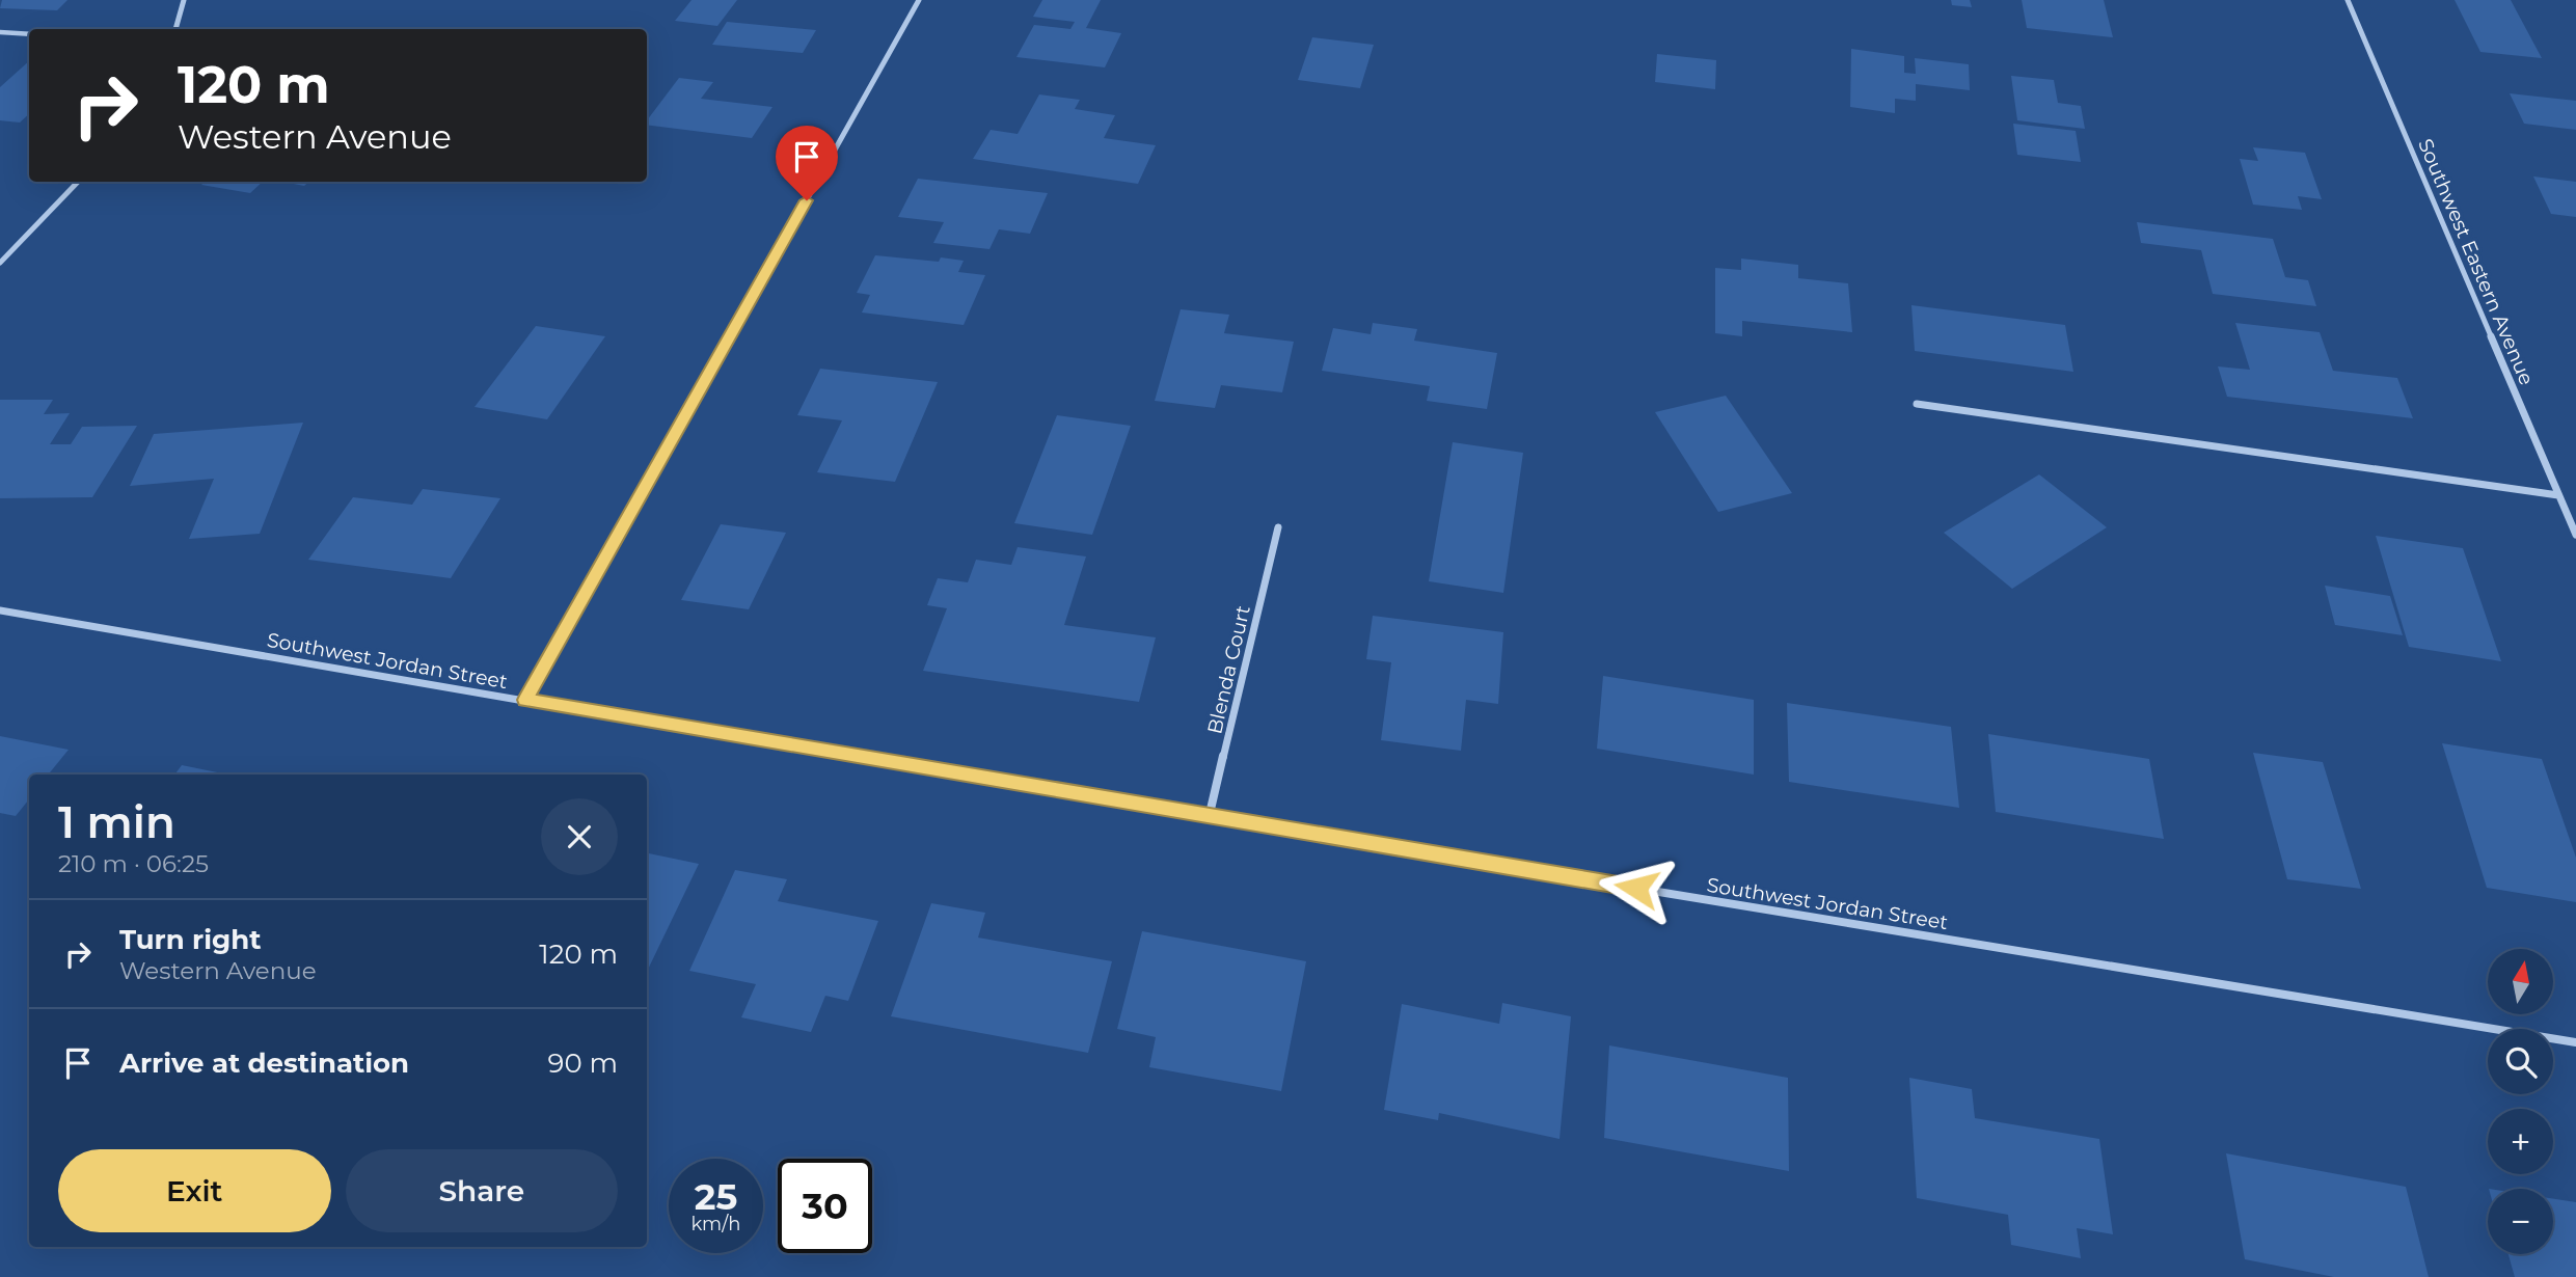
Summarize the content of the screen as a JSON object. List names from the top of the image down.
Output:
{
  "streets": {
    "street": ["Southwest Eastern Avenue", "Southwest Jordan Street", "Blenda Court"]
  },
  "crossings": [
    ["Southwest Jordan Street", "Blenda Court"]
  ],
  "north": "top",
  "page": {
    "turn": ["120 m", "Western Avenue"],
    "heading": ["1 min", "210 m · 06:25"],
    "list": [
      {
        "name": "Turn right",
        "note": "Western Avenue",
        "value": "120 m"
      },
      {
        "name": "Arrive at destination",
        "value": "90 m"
      }
    ],
    "map_buttons": ["+", "−"],
    "buttons": ["Exit", "Share"],
    "speed": "25 km/h",
    "limit": "30"
  }
}
